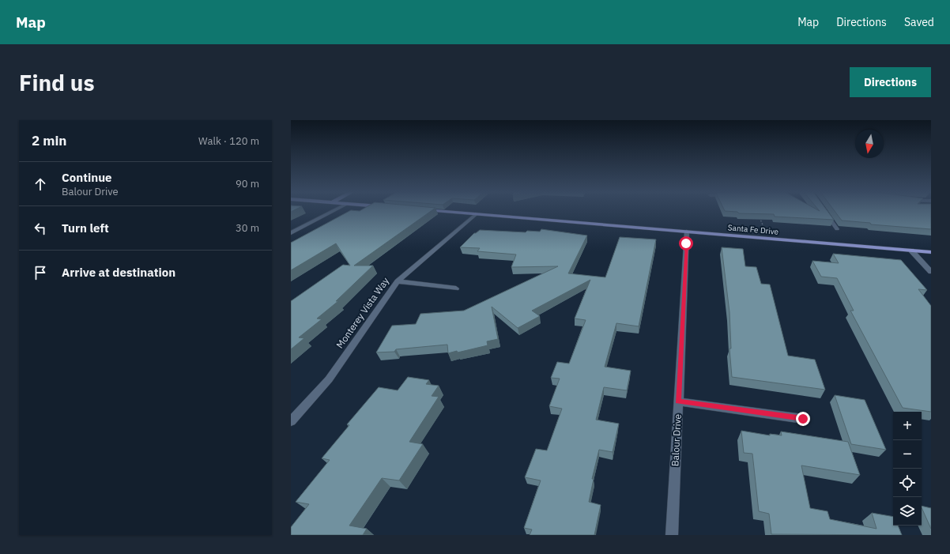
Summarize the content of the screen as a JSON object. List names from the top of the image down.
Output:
{
  "streets": {
    "main road": ["Santa Fe Drive"],
    "street": ["Monterey Vista Way", "Balour Drive"]
  },
  "crossings": [
    ["Santa Fe Drive", "Monterey Vista Way"],
    ["Santa Fe Drive", "Balour Drive"]
  ],
  "north": "bottom",
  "page": {
    "header": "Map",
    "nav": ["Map", "Directions", "Saved"],
    "buttons": "Directions",
    "title": "Find us",
    "heading": ["2 min", "Walk · 120 m"],
    "list": [
      ["Continue", "Balour Drive", "90 m"],
      ["Turn left", "30 m"],
      "Arrive at destination"
    ],
    "map_buttons": ["+", "−"]
  }
}
